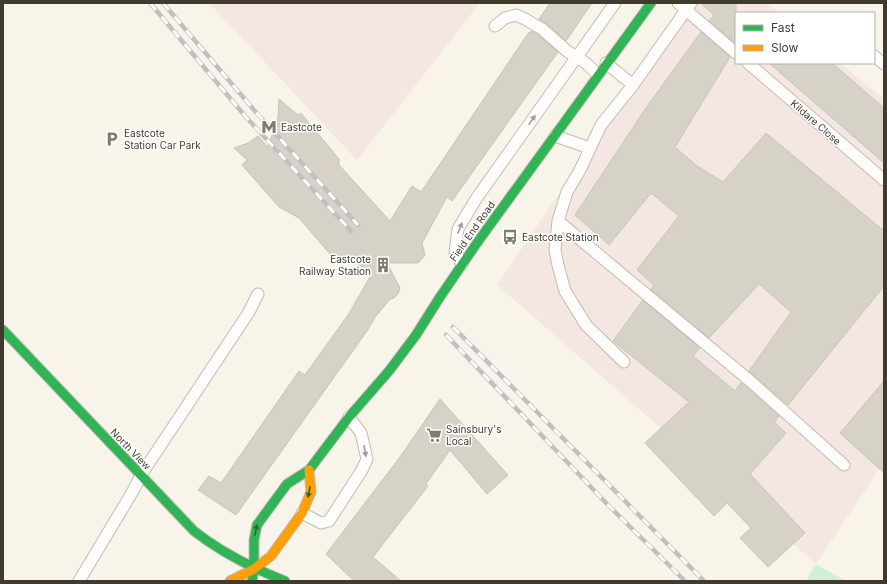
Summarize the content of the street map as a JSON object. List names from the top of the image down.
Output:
{
  "streets": {
    "street": ["Field End Road", "North View"],
    "lane": ["Kildare Close"]
  },
  "crossings": [
    ["Field End Road", "North View"]
  ],
  "places": {
    "metro station": ["Eastcote"],
    "parking": ["Eastcote Station Car Park"],
    "bus stop": ["Eastcote Station"],
    "building": ["Eastcote Railway Station"],
    "supermarket": ["Sainsbury's Local"]
  },
  "legend": ["Fast", "Slow"]
}
